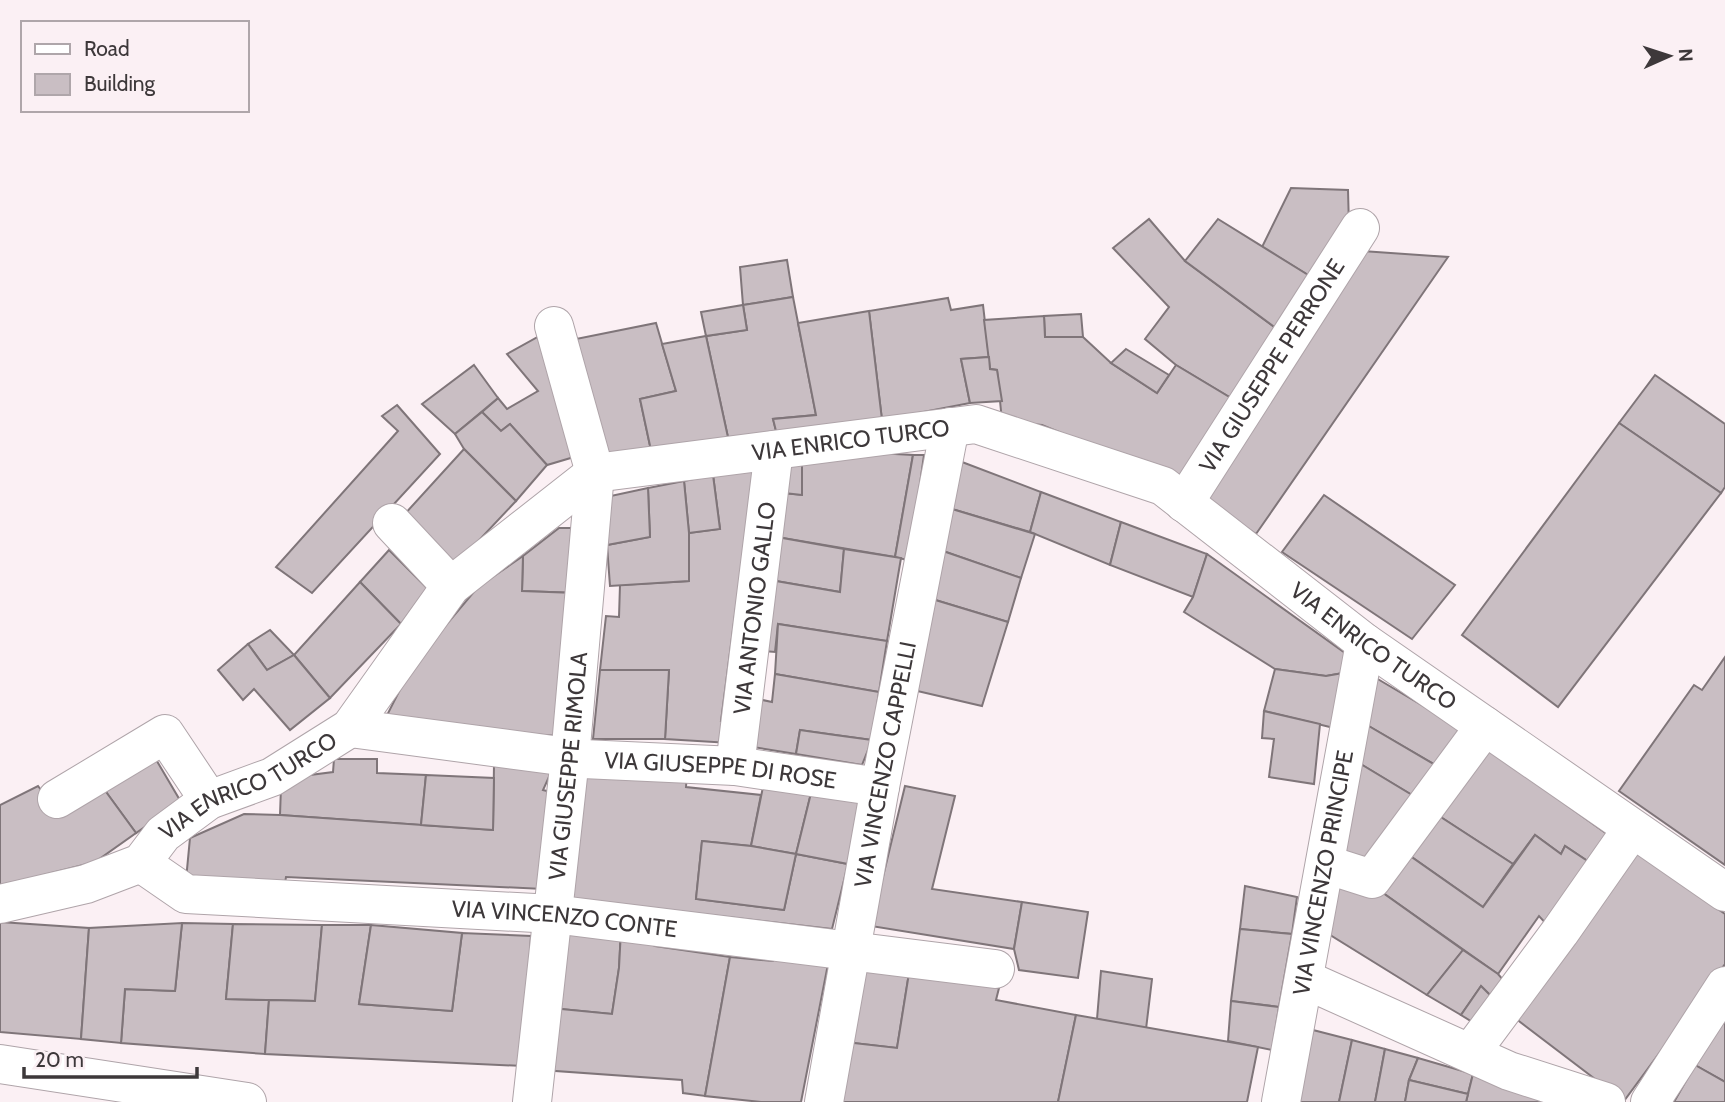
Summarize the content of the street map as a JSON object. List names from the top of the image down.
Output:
{
  "streets": {
    "street": [
      "VIA GIUSEPPE PERRONE",
      "VIA ENRICO TURCO",
      "VIA ANTONIO GALLO",
      "VIA VINCENZO CAPPELLI",
      "VIA GIUSEPPE RIMOLA",
      "VIA GIUSEPPE DI ROSE",
      "VIA VINCENZO PRINCIPE",
      "VIA VINCENZO CONTE"
    ]
  },
  "crossings": [
    ["VIA GIUSEPPE PERRONE", "VIA ENRICO TURCO"],
    ["VIA ENRICO TURCO", "VIA ANTONIO GALLO"],
    ["VIA ENRICO TURCO", "VIA VINCENZO CAPPELLI"],
    ["VIA ENRICO TURCO", "VIA GIUSEPPE RIMOLA"],
    ["VIA ENRICO TURCO", "VIA GIUSEPPE DI ROSE"],
    ["VIA ENRICO TURCO", "VIA VINCENZO PRINCIPE"],
    ["VIA ENRICO TURCO", "VIA VINCENZO CONTE"],
    ["VIA ANTONIO GALLO", "VIA GIUSEPPE DI ROSE"],
    ["VIA VINCENZO CAPPELLI", "VIA GIUSEPPE DI ROSE"],
    ["VIA VINCENZO CAPPELLI", "VIA VINCENZO CONTE"],
    ["VIA GIUSEPPE RIMOLA", "VIA GIUSEPPE DI ROSE"],
    ["VIA GIUSEPPE RIMOLA", "VIA VINCENZO CONTE"]
  ],
  "legend": ["Road", "Building"],
  "scale_bar": "20 m",
  "north": "right"
}
